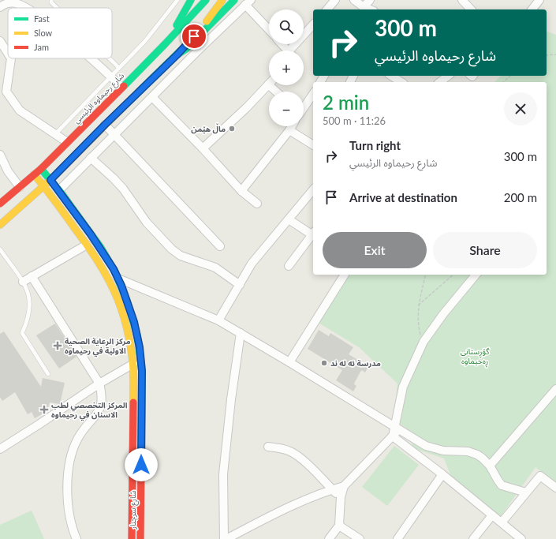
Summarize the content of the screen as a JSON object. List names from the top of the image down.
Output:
{
  "streets": {
    "main road": ["شارع رحيماوه الرئيسي", "شارع سرجنار"]
  },
  "crossings": [
    ["شارع رحيماوه الرئيسي", "شارع سرجنار"]
  ],
  "parks": ["گۆڕستانی ڕەحیماوە"],
  "places": {
    "other": ["ماڵ هێمن", "مدرسة ئه له ند"],
    "health": ["مركز الرعاية الصحیة الاولية في رحيماوه", "المركز التخصصي لطب الاسنان في رحيماوه"]
  },
  "legend": ["Fast", "Slow", "Jam"],
  "page": {
    "map_buttons": ["+", "−"],
    "turn": ["300 m", "شارع رحيماوه الرئيسي"],
    "heading": ["2 min", "500 m · 11:26"],
    "list": [
      {
        "name": "Turn right",
        "note": "شارع رحيماوه الرئيسي",
        "value": "300 m"
      },
      {
        "name": "Arrive at destination",
        "value": "200 m"
      }
    ],
    "buttons": ["Exit", "Share"]
  }
}
